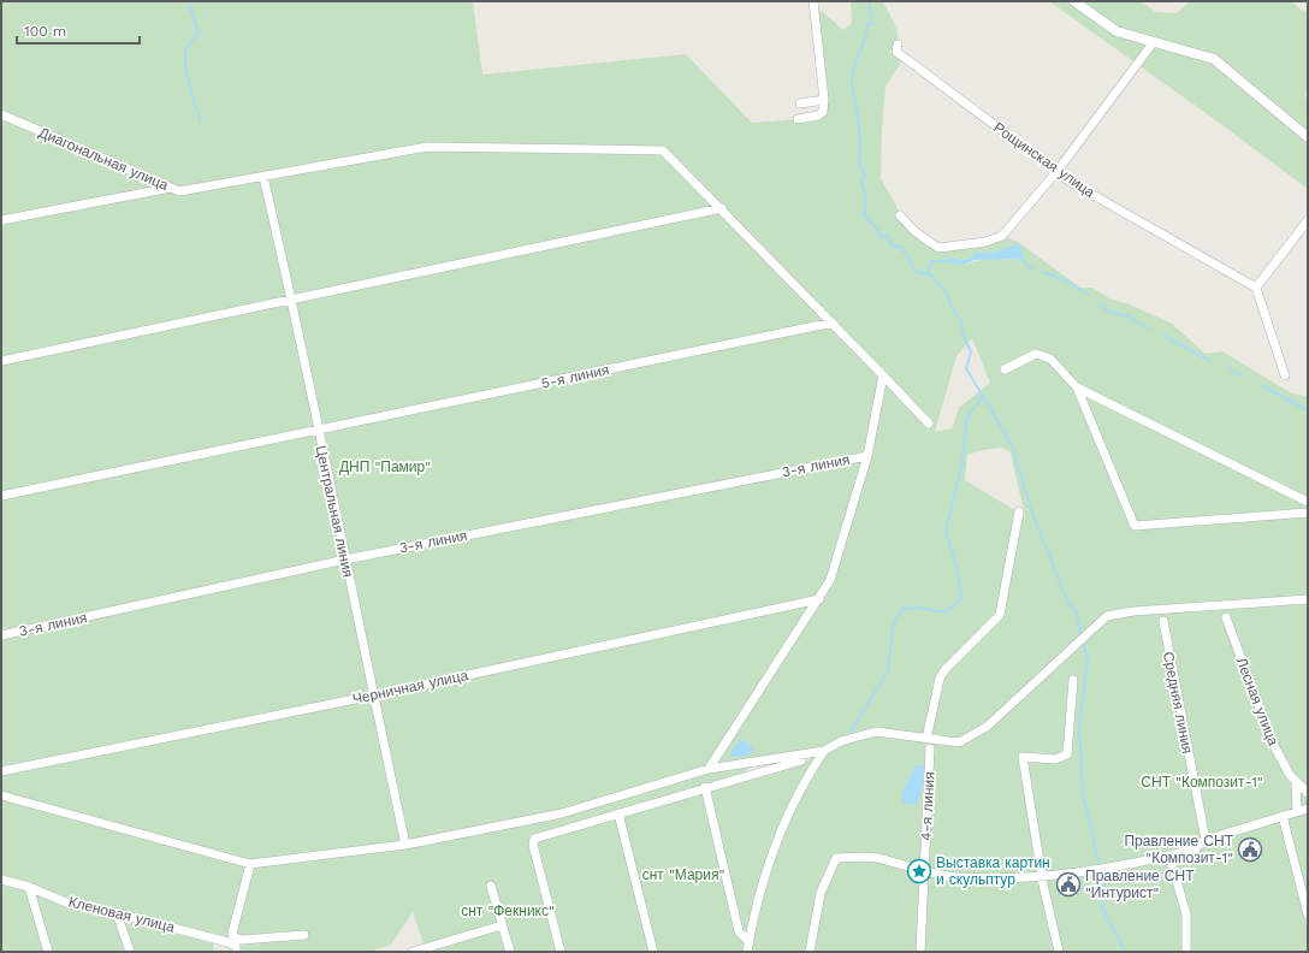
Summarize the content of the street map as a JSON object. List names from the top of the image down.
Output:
{
  "streets": {
    "street": [
      "Диагональная улица",
      "Рощинская улица",
      "5-я линия",
      "3-я линия",
      "Центральная линия",
      "Черничная улица",
      "Лесная улица",
      "Средняя линия",
      "4-я линия",
      "Кленовая улица"
    ]
  },
  "crossings": [
    ["Диагональная улица", "5-я линия"],
    ["Диагональная улица", "Центральная линия"],
    ["5-я линия", "Центральная линия"],
    ["3-я линия", "Центральная линия"],
    ["Центральная линия", "Черничная улица"]
  ],
  "parks": [
    "ДНП \"Памир\"",
    "СНТ \"Композит-1\"",
    "снт \"Мария\"",
    "снт \"Фекникс\""
  ],
  "places": {
    "public building": ["Правление СНТ \"Композит-1\"", "Правление СНТ \"Интурист\""],
    "place": ["Выставка картин и скульптур"]
  },
  "scale_bar": "100 m"
}
